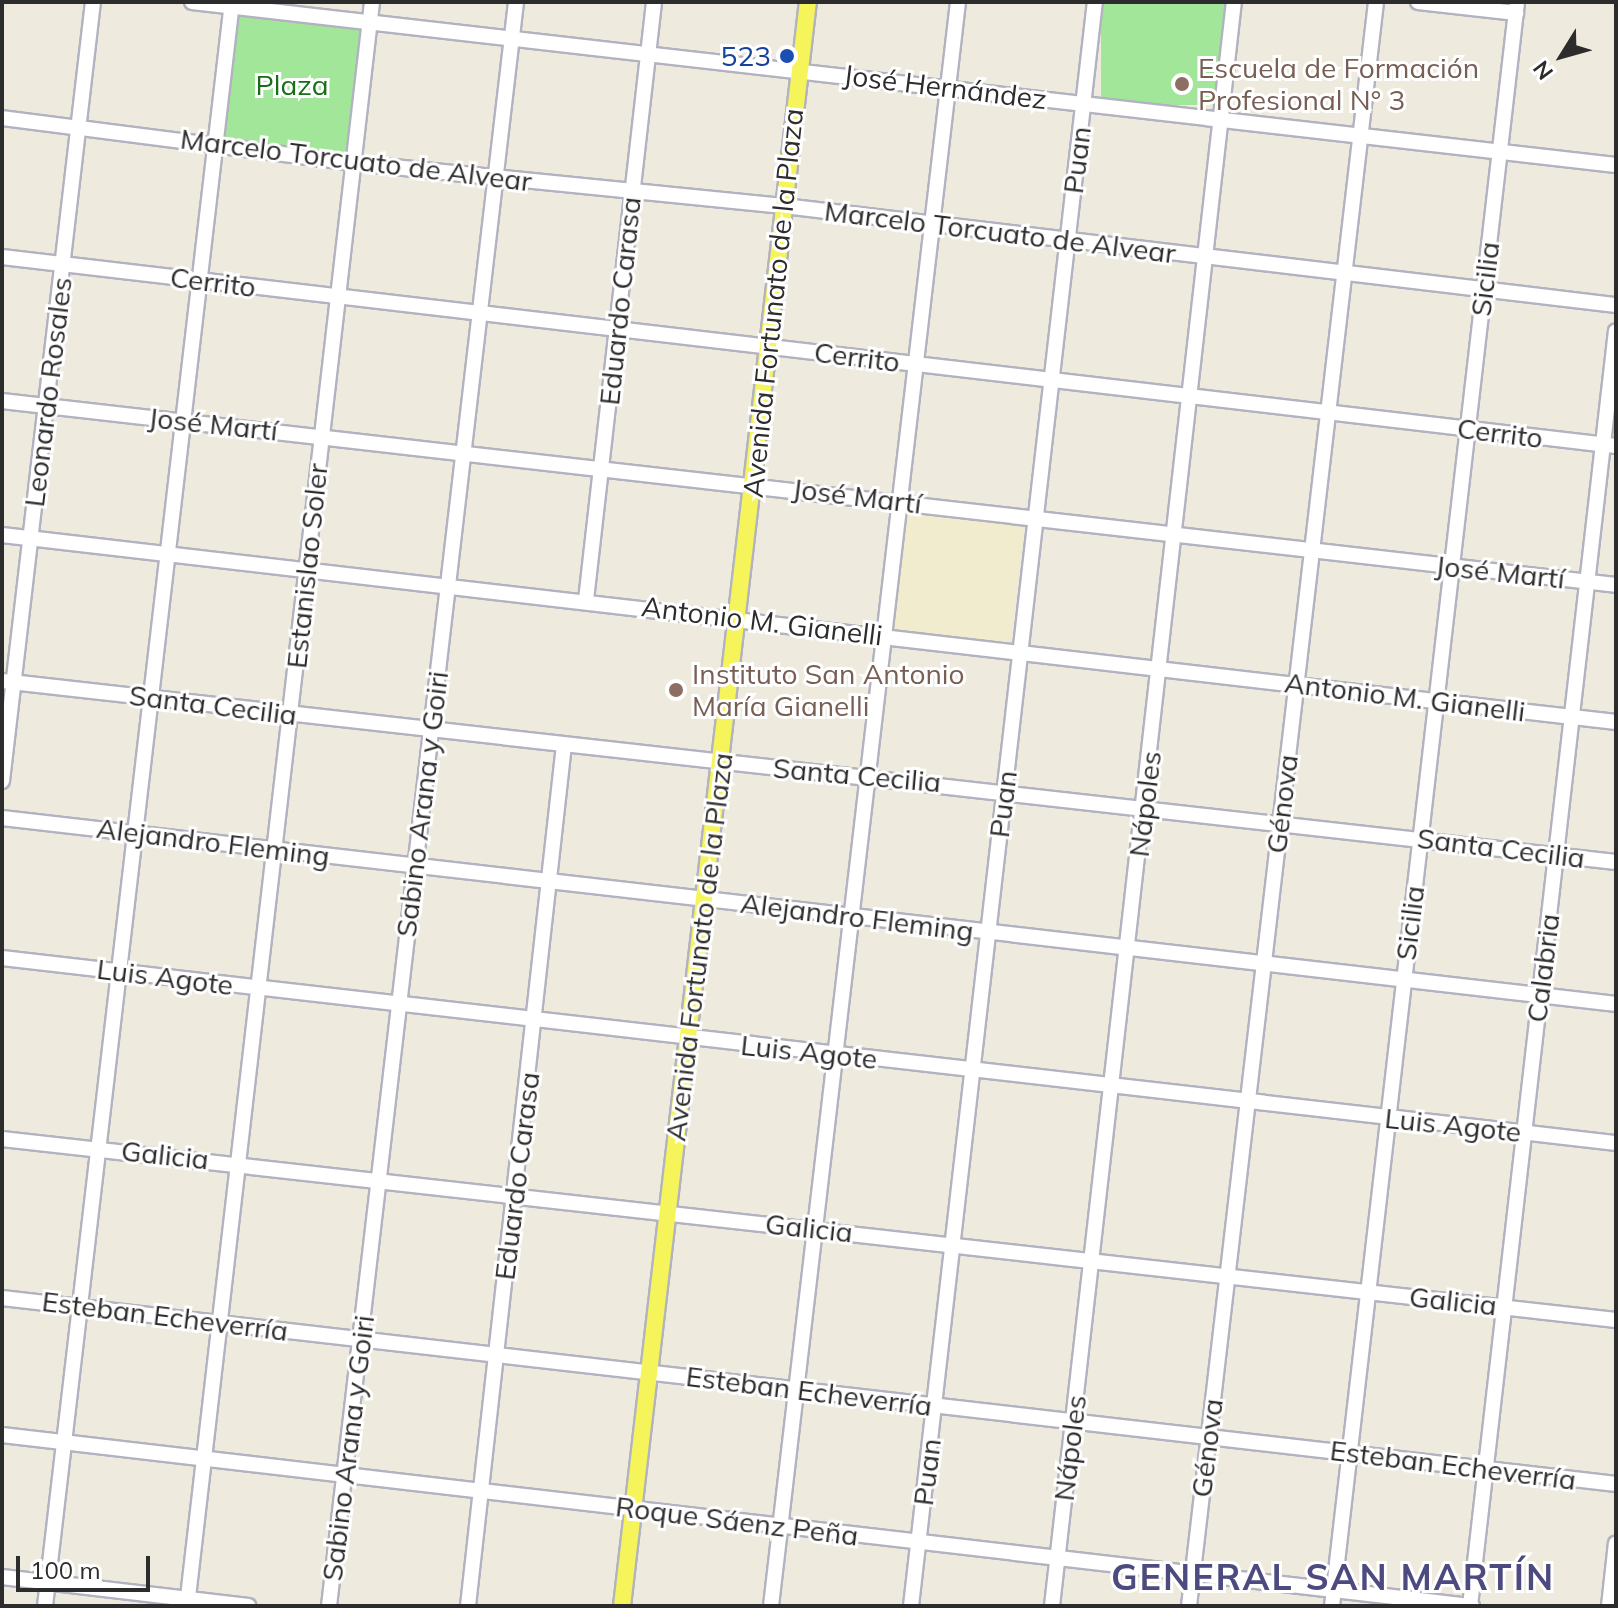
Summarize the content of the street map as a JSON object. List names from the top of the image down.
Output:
{
  "streets": {
    "main road": ["Avenida Fortunato de la Plaza"],
    "street": [
      "José Hernández",
      "Marcelo Torcuato de Alvear",
      "Puan",
      "Sicilia",
      "Cerrito",
      "Eduardo Carasa",
      "Leonardo Rosales",
      "José Martí",
      "Estanislao Soler",
      "Antonio M. Gianelli",
      "Santa Cecilia",
      "Sabino Arana y Goiri",
      "Nápoles",
      "Génova",
      "Alejandro Fleming",
      "Calabria",
      "Luis Agote",
      "Galicia",
      "Esteban Echeverría",
      "Roque Sáenz Peña"
    ]
  },
  "crossings": [
    ["José Hernández", "Puan"],
    ["José Hernández", "Sicilia"],
    ["José Hernández", "Eduardo Carasa"],
    ["José Hernández", "Avenida Fortunato de la Plaza"],
    ["José Hernández", "Estanislao Soler"],
    ["José Hernández", "Sabino Arana y Goiri"],
    ["José Hernández", "Nápoles"],
    ["José Hernández", "Génova"],
    ["Marcelo Torcuato de Alvear", "Puan"],
    ["Marcelo Torcuato de Alvear", "Sicilia"],
    ["Marcelo Torcuato de Alvear", "Eduardo Carasa"],
    ["Marcelo Torcuato de Alvear", "Avenida Fortunato de la Plaza"],
    ["Marcelo Torcuato de Alvear", "Leonardo Rosales"],
    ["Marcelo Torcuato de Alvear", "Estanislao Soler"],
    ["Marcelo Torcuato de Alvear", "Sabino Arana y Goiri"],
    ["Marcelo Torcuato de Alvear", "Nápoles"],
    ["Marcelo Torcuato de Alvear", "Génova"],
    ["Puan", "Cerrito"],
    ["Puan", "José Martí"],
    ["Puan", "Antonio M. Gianelli"],
    ["Puan", "Santa Cecilia"],
    ["Puan", "Alejandro Fleming"],
    ["Puan", "Luis Agote"],
    ["Puan", "Galicia"],
    ["Puan", "Esteban Echeverría"],
    ["Puan", "Roque Sáenz Peña"],
    ["Sicilia", "Cerrito"],
    ["Sicilia", "José Martí"],
    ["Sicilia", "Antonio M. Gianelli"],
    ["Sicilia", "Santa Cecilia"],
    ["Sicilia", "Alejandro Fleming"],
    ["Sicilia", "Luis Agote"],
    ["Sicilia", "Galicia"],
    ["Sicilia", "Esteban Echeverría"],
    ["Sicilia", "Roque Sáenz Peña"],
    ["Cerrito", "Eduardo Carasa"],
    ["Cerrito", "Avenida Fortunato de la Plaza"],
    ["Cerrito", "Leonardo Rosales"],
    ["Cerrito", "Estanislao Soler"],
    ["Cerrito", "Sabino Arana y Goiri"],
    ["Cerrito", "Nápoles"],
    ["Cerrito", "Génova"],
    ["Cerrito", "Calabria"],
    ["Eduardo Carasa", "José Martí"],
    ["Eduardo Carasa", "Antonio M. Gianelli"],
    ["Eduardo Carasa", "Santa Cecilia"],
    ["Eduardo Carasa", "Alejandro Fleming"],
    ["Eduardo Carasa", "Luis Agote"],
    ["Eduardo Carasa", "Galicia"],
    ["Eduardo Carasa", "Esteban Echeverría"],
    ["Eduardo Carasa", "Roque Sáenz Peña"],
    ["Avenida Fortunato de la Plaza", "José Martí"],
    ["Avenida Fortunato de la Plaza", "Antonio M. Gianelli"],
    ["Avenida Fortunato de la Plaza", "Santa Cecilia"],
    ["Avenida Fortunato de la Plaza", "Alejandro Fleming"],
    ["Avenida Fortunato de la Plaza", "Luis Agote"],
    ["Avenida Fortunato de la Plaza", "Galicia"],
    ["Avenida Fortunato de la Plaza", "Esteban Echeverría"],
    ["Avenida Fortunato de la Plaza", "Roque Sáenz Peña"],
    ["Leonardo Rosales", "José Martí"],
    ["Leonardo Rosales", "Antonio M. Gianelli"],
    ["Leonardo Rosales", "Santa Cecilia"],
    ["José Martí", "Estanislao Soler"],
    ["José Martí", "Sabino Arana y Goiri"],
    ["José Martí", "Nápoles"],
    ["José Martí", "Génova"],
    ["José Martí", "Calabria"],
    ["Estanislao Soler", "Antonio M. Gianelli"],
    ["Estanislao Soler", "Santa Cecilia"],
    ["Estanislao Soler", "Alejandro Fleming"],
    ["Estanislao Soler", "Luis Agote"],
    ["Estanislao Soler", "Galicia"],
    ["Estanislao Soler", "Esteban Echeverría"],
    ["Estanislao Soler", "Roque Sáenz Peña"],
    ["Antonio M. Gianelli", "Sabino Arana y Goiri"],
    ["Antonio M. Gianelli", "Nápoles"],
    ["Antonio M. Gianelli", "Génova"],
    ["Antonio M. Gianelli", "Calabria"],
    ["Santa Cecilia", "Sabino Arana y Goiri"],
    ["Santa Cecilia", "Nápoles"],
    ["Santa Cecilia", "Génova"],
    ["Santa Cecilia", "Calabria"],
    ["Sabino Arana y Goiri", "Alejandro Fleming"],
    ["Sabino Arana y Goiri", "Luis Agote"],
    ["Sabino Arana y Goiri", "Galicia"],
    ["Sabino Arana y Goiri", "Esteban Echeverría"],
    ["Sabino Arana y Goiri", "Roque Sáenz Peña"],
    ["Nápoles", "Alejandro Fleming"],
    ["Nápoles", "Luis Agote"],
    ["Nápoles", "Galicia"],
    ["Nápoles", "Esteban Echeverría"],
    ["Nápoles", "Roque Sáenz Peña"],
    ["Génova", "Alejandro Fleming"],
    ["Génova", "Luis Agote"],
    ["Génova", "Galicia"],
    ["Génova", "Esteban Echeverría"],
    ["Génova", "Roque Sáenz Peña"],
    ["Alejandro Fleming", "Calabria"],
    ["Calabria", "Luis Agote"],
    ["Calabria", "Galicia"],
    ["Calabria", "Esteban Echeverría"],
    ["Calabria", "Roque Sáenz Peña"]
  ],
  "districts": ["GENERAL SAN MARTÍN"],
  "parks": ["Plaza"],
  "places": ["523", "Escuela de Formación Profesional N° 3", "Instituto San Antonio María Gianelli"],
  "scale_bar": "100 m",
  "north": "bottom left"
}
